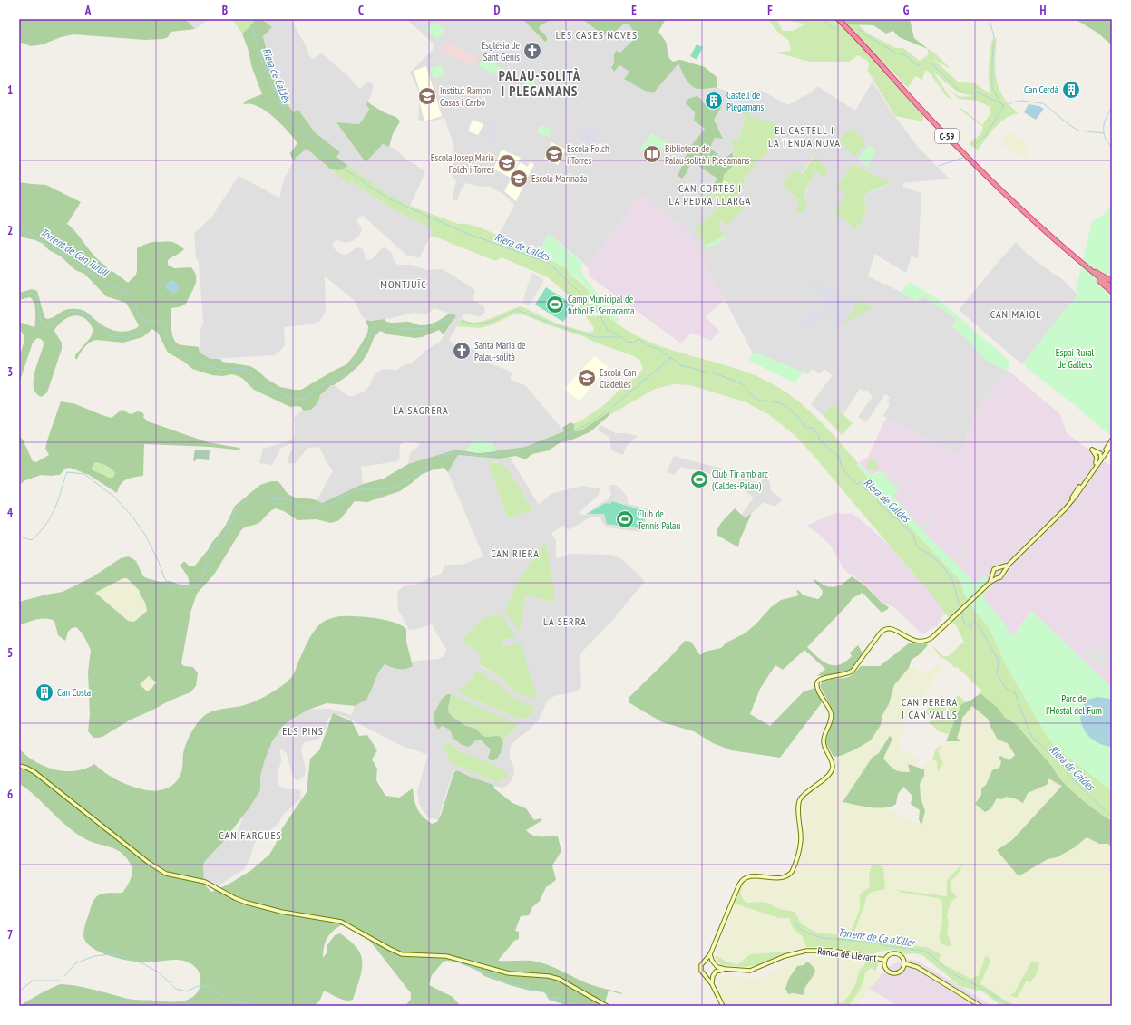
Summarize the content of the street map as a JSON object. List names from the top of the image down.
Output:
{
  "streets": {
    "highway": ["C-59"],
    "main road": ["Ronda de Llevant"]
  },
  "districts": [
    "LES CASES NOVES",
    "PALAU-SOLITÀ I PLEGAMANS",
    "EL CASTELL I LA TENDA NOVA",
    "CAN CORTÈS I LA PEDRA LLARGA",
    "MONTJUÏC",
    "CAN MAIOL",
    "LA SAGRERA",
    "CAN RIERA",
    "LA SERRA",
    "CAN PERERA I CAN VALLS",
    "ELS PINS",
    "CAN FARGUES"
  ],
  "water": ["Riera de Caldes", "Torrent de Can Turull", "Torrent de Ca n'Oller"],
  "parks": ["Espai Rural de Gallecs", "Parc de l'Hostal del Fum"],
  "places": {
    "church": ["Església de Sant Genís", "Santa Maria de Palau-solità"],
    "building": ["Can Cerdà", "Castell de Plegamans", "Can Costa"],
    "school or university": [
      "Institut Ramon Casas i Carbó",
      "Escola Folch i Torres",
      "Escola Josep Maria Folch i Torres",
      "Escola Marinada",
      "Escola Can Cladelles"
    ],
    "library": ["Biblioteca de Palau-solità i Plegamans"],
    "sports": ["Camp Municipal de futbol F. Serracanta", "Club Tir amb arc (Caldes-Palau)", "Club de Tennis Palau"]
  },
  "grid": {
    "columns": [
      "A",
      "B",
      "C",
      "D",
      "E",
      "F",
      "G",
      "H"
    ],
    "rows": [
      "1",
      "2",
      "3",
      "4",
      "5",
      "6",
      "7"
    ]
  }
}
